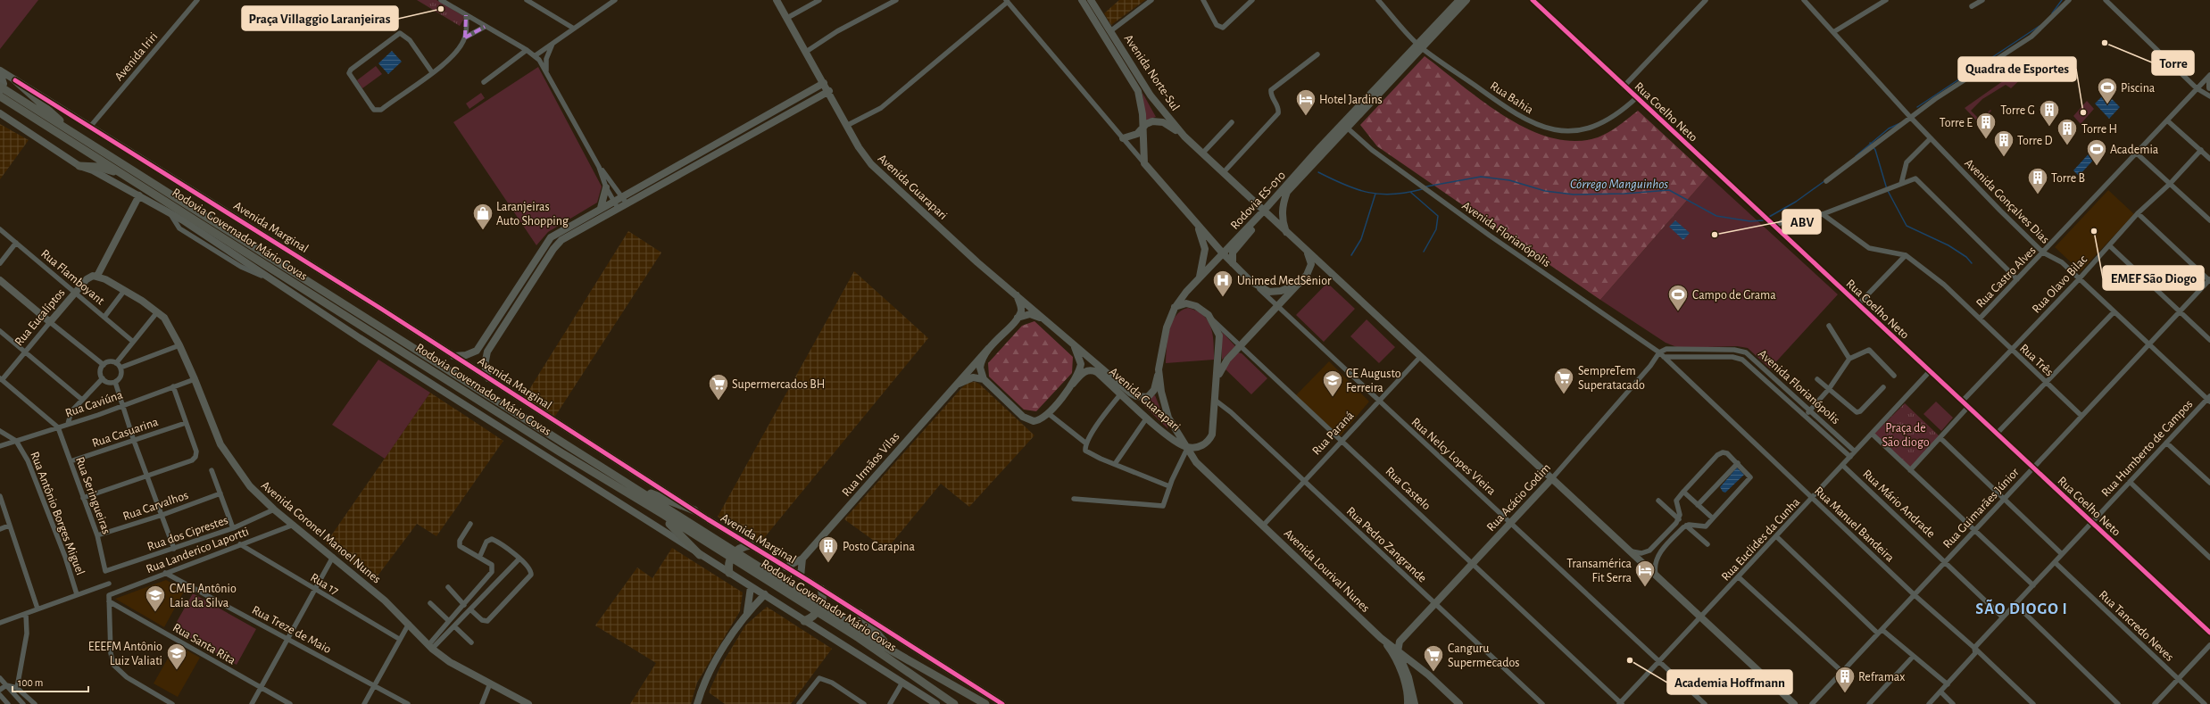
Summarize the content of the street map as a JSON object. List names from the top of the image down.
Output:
{
  "streets": {
    "main road": ["Rodovia Governador Mário Covas"],
    "street": [
      "Avenida Iriri",
      "Avenida Norte-Sul",
      "Rua Bahia",
      "Rua Coelho Neto",
      "Avenida Guarapari",
      "Rodovia ES-010",
      "Avenida Gonçalves Dias",
      "Avenida Marginal",
      "Avenida Florianópolis",
      "Rua Flamboyant",
      "Rua Castro Alves",
      "Rua Olavo Bilac",
      "Rua Eucalíptos",
      "Rua Três",
      "Rua Caviúna",
      "Rua Casuarina",
      "Rua Paraná",
      "Rua Humberto de Campos",
      "Rua Nelcy Lopes Vieira",
      "Rua Irmãos Vilas",
      "Rua Castelo",
      "Rua Seringueiras",
      "Rua Acácio Godim",
      "Rua Mário Andrade",
      "Rua Carvalhos",
      "Rua Guimarães Júnior",
      "Rua Antônio Borges Miguel",
      "Rua Manuel Bandeira",
      "Avenida Coronel Manoel Nunes",
      "Rua dos Ciprestes",
      "Rua Euclides da Cunha",
      "Rua Pedro Zangrande",
      "Rua Landerico Laportti",
      "Avenida Lourival Nunes",
      "Rua 17",
      "Rua Tancredo Neves",
      "Rua Treze de Maio",
      "Rua Santa Rita"
    ]
  },
  "crossings": [
    ["Avenida Iriri", "Avenida Marginal"],
    ["Avenida Norte-Sul", "Rodovia ES-010"],
    ["Avenida Norte-Sul", "Rua Paraná"],
    ["Avenida Norte-Sul", "Rua Acácio Godim"],
    ["Avenida Norte-Sul", "Rua Euclides da Cunha"],
    ["Rua Bahia", "Rua Coelho Neto"],
    ["Rua Bahia", "Rodovia ES-010"],
    ["Rua Coelho Neto", "Rua Olavo Bilac"],
    ["Rua Coelho Neto", "Rua Humberto de Campos"],
    ["Rua Coelho Neto", "Rua Guimarães Júnior"],
    ["Rua Coelho Neto", "Rua Euclides da Cunha"],
    ["Avenida Guarapari", "Rodovia ES-010"],
    ["Avenida Guarapari", "Rua Irmãos Vilas"],
    ["Avenida Guarapari", "Avenida Lourival Nunes"],
    ["Rodovia ES-010", "Avenida Florianópolis"],
    ["Rodovia ES-010", "Rua Castelo"],
    ["Rodovia ES-010", "Avenida Lourival Nunes"],
    ["Avenida Gonçalves Dias", "Rua Castro Alves"],
    ["Avenida Gonçalves Dias", "Rua Olavo Bilac"],
    ["Avenida Gonçalves Dias", "Rua Humberto de Campos"],
    ["Avenida Gonçalves Dias", "Rua Guimarães Júnior"],
    ["Avenida Marginal", "Rua Irmãos Vilas"],
    ["Avenida Florianópolis", "Rua Acácio Godim"],
    ["Avenida Florianópolis", "Rua Manuel Bandeira"],
    ["Avenida Florianópolis", "Rua Euclides da Cunha"],
    ["Rua Flamboyant", "Rua Eucalíptos"],
    ["Rua Castro Alves", "Rua Três"],
    ["Rua Olavo Bilac", "Rua Três"],
    ["Rua Eucalíptos", "Avenida Coronel Manoel Nunes"],
    ["Rua Três", "Rua Guimarães Júnior"],
    ["Rua Caviúna", "Rua Seringueiras"],
    ["Rua Caviúna", "Rua Antônio Borges Miguel"],
    ["Rua Caviúna", "Avenida Coronel Manoel Nunes"],
    ["Rua Casuarina", "Rua Seringueiras"],
    ["Rua Paraná", "Rua Nelcy Lopes Vieira"],
    ["Rua Paraná", "Rua Castelo"],
    ["Rua Paraná", "Rua Pedro Zangrande"],
    ["Rua Paraná", "Avenida Lourival Nunes"],
    ["Rua Humberto de Campos", "Rua Mário Andrade"],
    ["Rua Humberto de Campos", "Rua Manuel Bandeira"],
    ["Rua Humberto de Campos", "Rua Tancredo Neves"],
    ["Rua Nelcy Lopes Vieira", "Rua Acácio Godim"],
    ["Rua Nelcy Lopes Vieira", "Rua Euclides da Cunha"],
    ["Rua Castelo", "Rua Acácio Godim"],
    ["Rua Castelo", "Rua Euclides da Cunha"],
    ["Rua Seringueiras", "Rua Carvalhos"],
    ["Rua Seringueiras", "Rua dos Ciprestes"],
    ["Rua Acácio Godim", "Rua Manuel Bandeira"],
    ["Rua Acácio Godim", "Rua Pedro Zangrande"],
    ["Rua Acácio Godim", "Avenida Lourival Nunes"],
    ["Rua Mário Andrade", "Rua Guimarães Júnior"],
    ["Rua Mário Andrade", "Rua Euclides da Cunha"],
    ["Rua Guimarães Júnior", "Rua Manuel Bandeira"],
    ["Rua Manuel Bandeira", "Rua Euclides da Cunha"],
    ["Avenida Coronel Manoel Nunes", "Rua dos Ciprestes"],
    ["Avenida Coronel Manoel Nunes", "Rua Landerico Laportti"],
    ["Rua Landerico Laportti", "Rua 17"],
    ["Rua Landerico Laportti", "Rua Treze de Maio"],
    ["Rua Landerico Laportti", "Rua Santa Rita"]
  ],
  "districts": ["SÃO DIOGO I"],
  "water": ["Córrego Manguinhos"],
  "parks": ["Praça de São diogo"],
  "places": {
    "other": [
      "Praça Villaggio Laranjeiras",
      "Torre",
      "Quadra de Esportes",
      "EMEF São Diogo",
      "ABV",
      "Academia Hoffmann"
    ],
    "sports": ["Piscina", "Academia", "Campo de Grama"],
    "hotel": ["Hotel Jardins", "Transamérica Fit Serra"],
    "building": [
      "Torre G",
      "Torre E",
      "Torre H",
      "Torre D",
      "Torre B",
      "Posto Carapina",
      "Reframax"
    ],
    "shop": ["Laranjeiras Auto Shopping"],
    "hospital": ["Unimed MedSênior"],
    "supermarket": ["SempreTem Superatacado", "Supermercados BH", "Canguru Supermecados"],
    "school or university": ["CE Augusto Ferreira", "CMEI Antônio Laia da Silva", "EEEFM Antônio Luiz Valiati"]
  },
  "scale_bar": "100 m"
}
